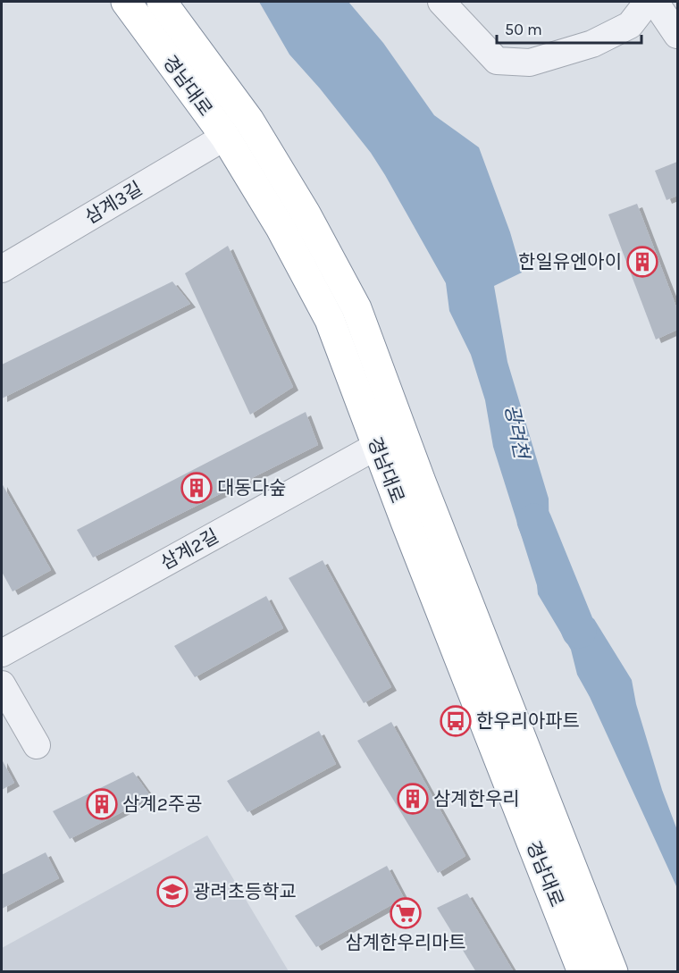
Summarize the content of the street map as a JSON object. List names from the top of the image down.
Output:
{
  "streets": {
    "highway": ["경남대로"],
    "street": ["삼계3길", "삼계2길"]
  },
  "crossings": [
    ["경남대로", "삼계3길"],
    ["경남대로", "삼계2길"]
  ],
  "water": ["광려천"],
  "places": {
    "building": [
      "한일유엔아이",
      "대동다숲",
      "삼계한우리",
      "삼계2주공"
    ],
    "bus stop": ["한우리아파트"],
    "school or university": ["광려초등학교"],
    "supermarket": ["삼계한우리마트"]
  },
  "scale_bar": "50 m"
}
